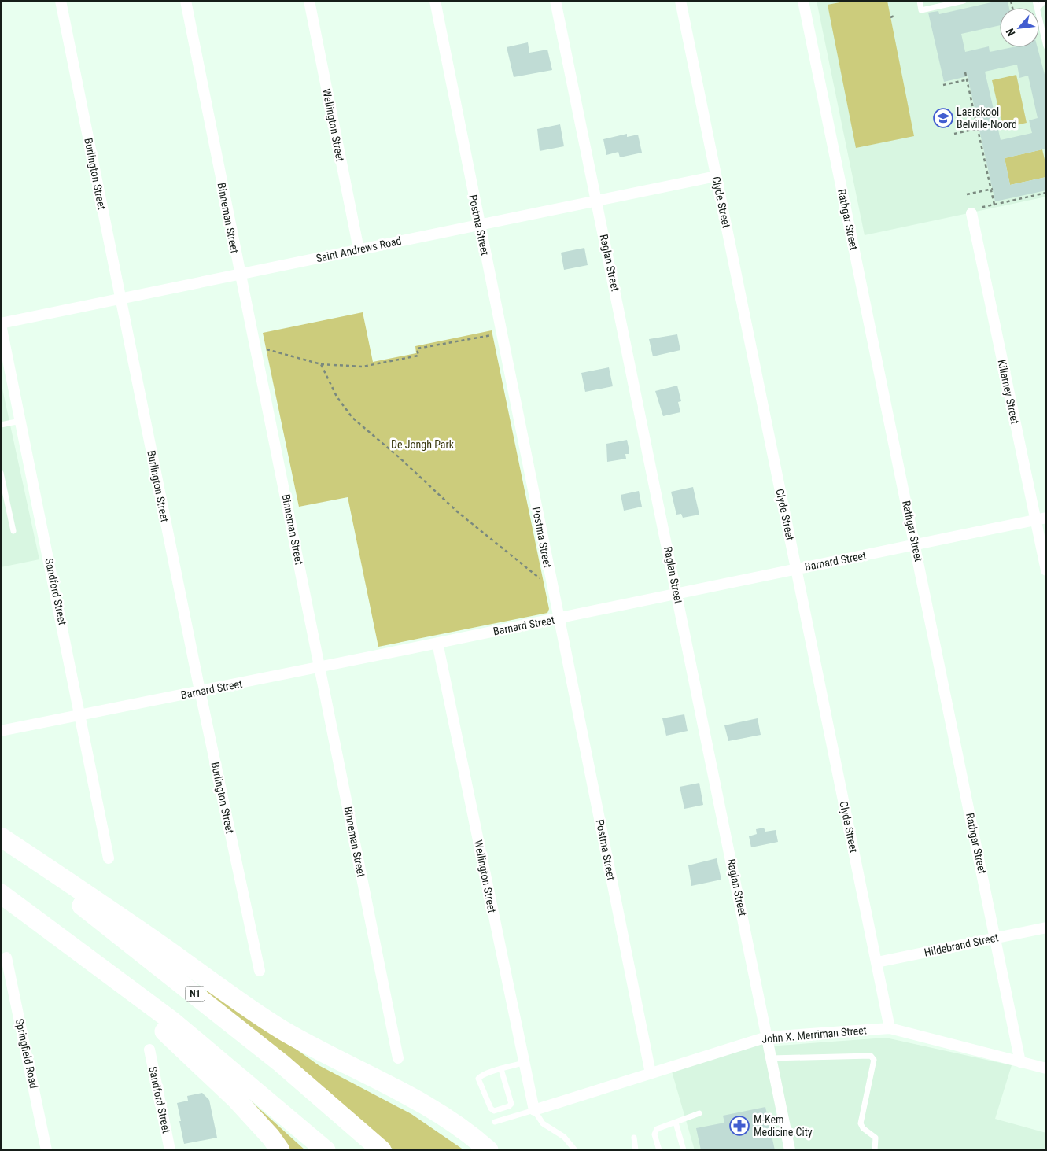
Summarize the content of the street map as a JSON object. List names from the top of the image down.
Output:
{
  "streets": {
    "highway": ["N1"],
    "street": [
      "Wellington Street",
      "Burlington Street",
      "Clyde Street",
      "Binneman Street",
      "Rathgar Street",
      "Postma Street",
      "Saint Andrews Road",
      "Raglan Street",
      "Killarney Street",
      "Barnard Street",
      "Sandford Street",
      "Hildebrand Street",
      "John X. Merriman Street",
      "Springfield Road"
    ]
  },
  "crossings": [
    ["Wellington Street", "Saint Andrews Road"],
    ["Wellington Street", "Barnard Street"],
    ["Wellington Street", "John X. Merriman Street"],
    ["Burlington Street", "Saint Andrews Road"],
    ["Burlington Street", "Barnard Street"],
    ["Clyde Street", "Saint Andrews Road"],
    ["Clyde Street", "Barnard Street"],
    ["Clyde Street", "Hildebrand Street"],
    ["Clyde Street", "John X. Merriman Street"],
    ["Binneman Street", "Saint Andrews Road"],
    ["Binneman Street", "Barnard Street"],
    ["Rathgar Street", "Barnard Street"],
    ["Rathgar Street", "Hildebrand Street"],
    ["Rathgar Street", "John X. Merriman Street"],
    ["Postma Street", "Saint Andrews Road"],
    ["Postma Street", "Barnard Street"],
    ["Postma Street", "John X. Merriman Street"],
    ["Saint Andrews Road", "Raglan Street"],
    ["Saint Andrews Road", "Sandford Street"],
    ["Raglan Street", "Barnard Street"],
    ["Raglan Street", "John X. Merriman Street"],
    ["Killarney Street", "Barnard Street"],
    ["Barnard Street", "Sandford Street"]
  ],
  "parks": ["De Jongh Park"],
  "places": {
    "school or university": ["Laerskool Belville-Noord"],
    "pharmacy": ["M-Kem Medicine City"]
  },
  "north": "bottom left"
}
